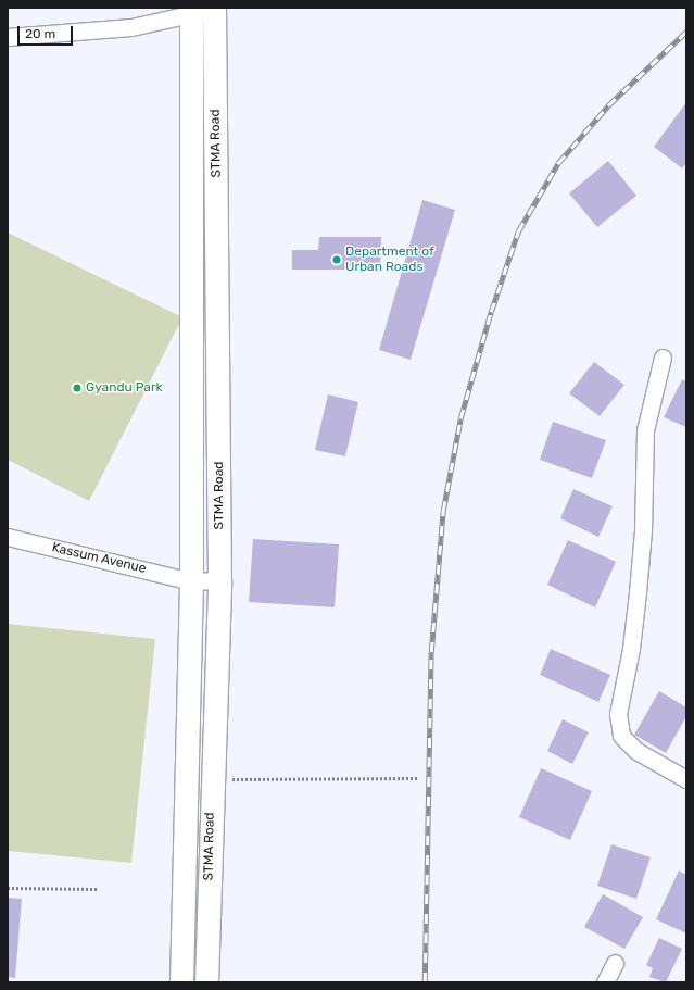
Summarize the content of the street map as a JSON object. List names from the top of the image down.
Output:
{
  "streets": {
    "main road": ["STMA Road"],
    "street": ["Kassum Avenue"]
  },
  "crossings": [
    ["STMA Road", "Kassum Avenue"]
  ],
  "places": ["Department of Urban Roads", "Gyandu Park"],
  "scale_bar": "20 m"
}
